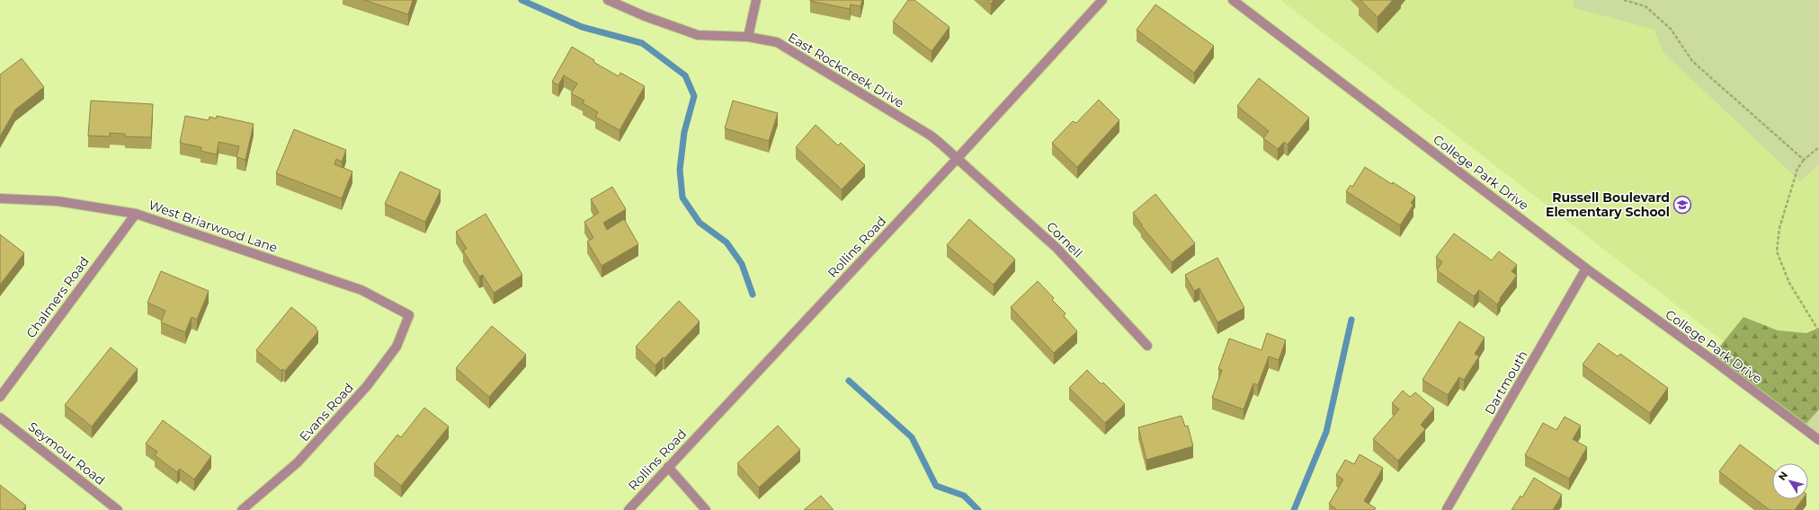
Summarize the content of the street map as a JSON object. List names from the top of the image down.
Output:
{
  "streets": {
    "street": [
      "East Rockcreek Drive",
      "College Park Drive",
      "West Briarwood Lane",
      "Cornell",
      "Rollins Road",
      "Chalmers Road",
      "Dartmouth",
      "Evans Road",
      "Seymour Road"
    ]
  },
  "crossings": [
    ["East Rockcreek Drive", "Cornell"],
    ["East Rockcreek Drive", "Rollins Road"],
    ["College Park Drive", "Dartmouth"],
    ["West Briarwood Lane", "Chalmers Road"],
    ["West Briarwood Lane", "Evans Road"],
    ["Cornell", "Rollins Road"]
  ],
  "places": {
    "school or university": ["Russell Boulevard Elementary School"]
  },
  "north": "top left"
}
